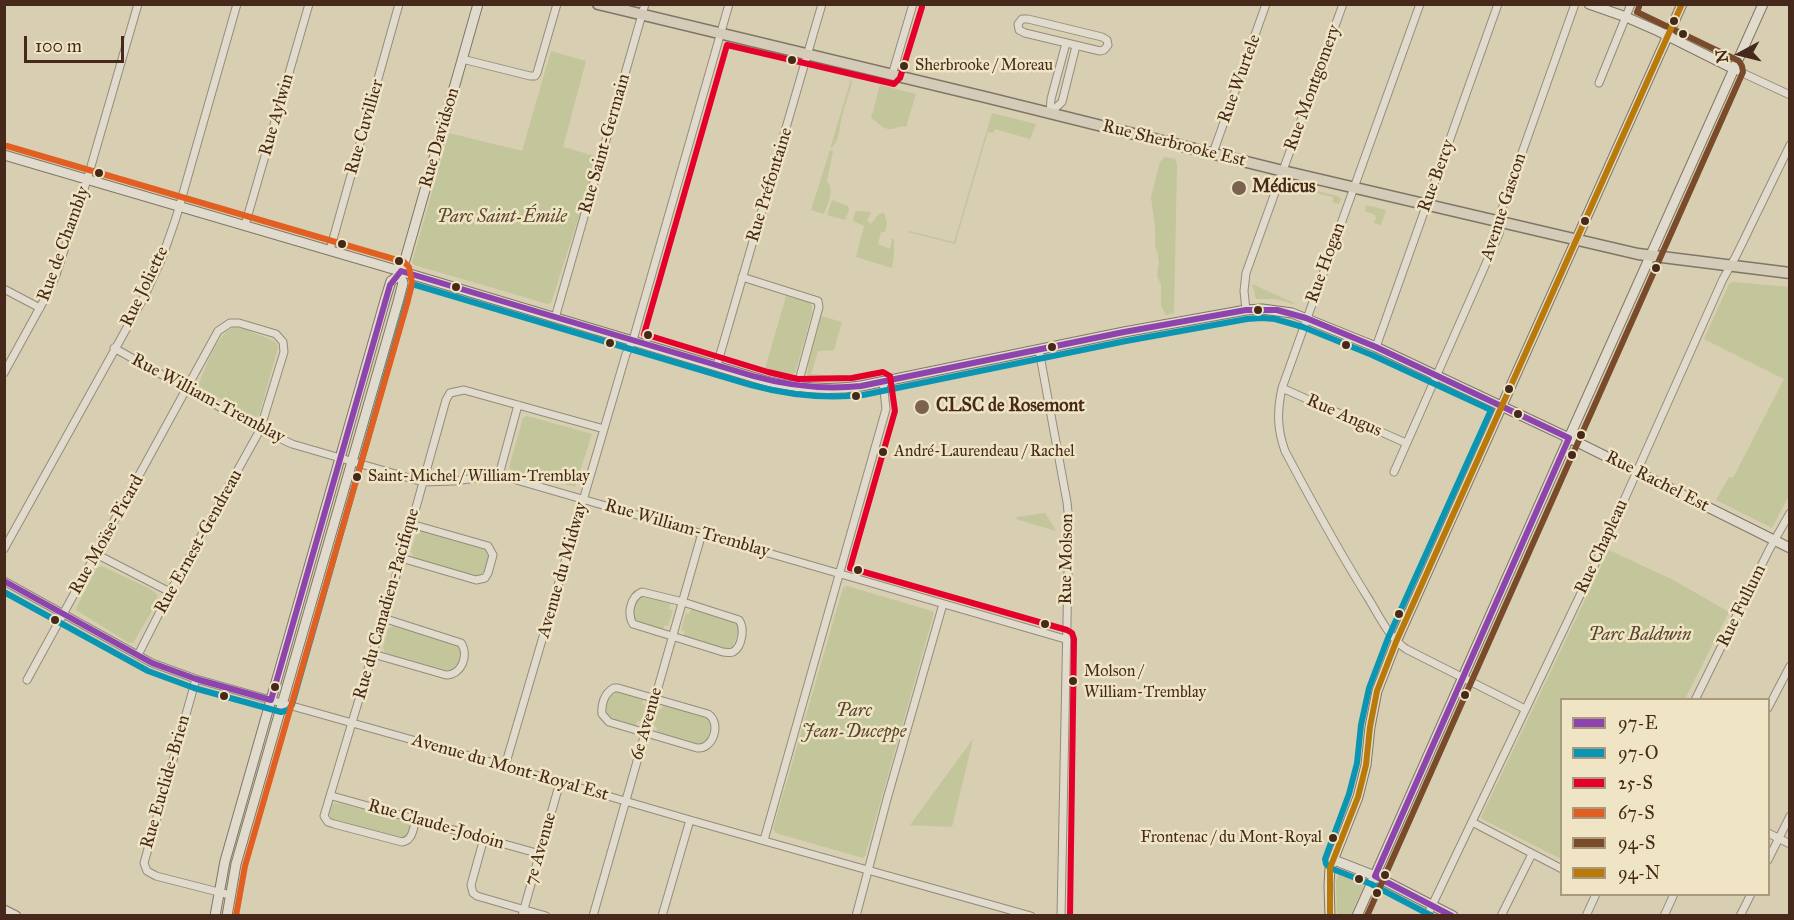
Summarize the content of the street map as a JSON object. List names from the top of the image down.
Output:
{
  "streets": {
    "main road": ["Rue Davidson", "Rue Sherbrooke Est", "Rue Rachel Est"],
    "street": [
      "Rue Wurtele",
      "Rue Montgomery",
      "Rue Aylwin",
      "Rue Cuvillier",
      "Rue Saint-Germain",
      "Rue Bercy",
      "Rue Préfontaine",
      "Avenue Gascon",
      "Rue de Chambly",
      "Rue Hogan",
      "Rue Joliette",
      "Rue William-Tremblay",
      "Rue Angus",
      "Rue Moïse-Picard",
      "Rue Ernest-Gendreau",
      "Rue Chapleau",
      "Rue Molson",
      "Avenue du Midway",
      "Rue du Canadien-Pacifique",
      "Rue Fullum",
      "6e Avenue",
      "Avenue du Mont-Royal Est",
      "Rue Euclide-Brien",
      "Rue Claude-Jodoin",
      "7e Avenue"
    ]
  },
  "crossings": [
    ["Rue Wurtele", "Rue Sherbrooke Est"],
    ["Rue Montgomery", "Rue Sherbrooke Est"],
    ["Rue Montgomery", "Rue Rachel Est"],
    ["Rue Aylwin", "Rue Rachel Est"],
    ["Rue Cuvillier", "Rue Rachel Est"],
    ["Rue Davidson", "Rue Rachel Est"],
    ["Rue Saint-Germain", "Rue Sherbrooke Est"],
    ["Rue Saint-Germain", "Rue Rachel Est"],
    ["Rue Sherbrooke Est", "Rue Bercy"],
    ["Rue Sherbrooke Est", "Rue Préfontaine"],
    ["Rue Sherbrooke Est", "Avenue Gascon"],
    ["Rue Sherbrooke Est", "Rue Hogan"],
    ["Rue Sherbrooke Est", "Rue Chapleau"],
    ["Rue Sherbrooke Est", "Avenue du Midway"],
    ["Rue Bercy", "Rue Rachel Est"],
    ["Rue Préfontaine", "Rue Rachel Est"],
    ["Avenue Gascon", "Rue Angus"],
    ["Avenue Gascon", "Rue Rachel Est"],
    ["Rue de Chambly", "Rue Rachel Est"],
    ["Rue Hogan", "Rue Angus"],
    ["Rue Hogan", "Rue Rachel Est"],
    ["Rue Joliette", "Rue William-Tremblay"],
    ["Rue Joliette", "Rue Rachel Est"],
    ["Rue William-Tremblay", "Rue Moïse-Picard"],
    ["Rue William-Tremblay", "Rue Ernest-Gendreau"],
    ["Rue William-Tremblay", "Rue Molson"],
    ["Rue William-Tremblay", "Avenue du Midway"],
    ["Rue William-Tremblay", "Rue du Canadien-Pacifique"],
    ["Rue William-Tremblay", "6e Avenue"],
    ["Rue Rachel Est", "Rue Chapleau"],
    ["Rue Rachel Est", "Rue Molson"],
    ["Rue Rachel Est", "Avenue du Midway"],
    ["Rue Rachel Est", "Rue Fullum"],
    ["Rue Moïse-Picard", "Rue Ernest-Gendreau"],
    ["Rue Moïse-Picard", "Avenue du Mont-Royal Est"],
    ["Rue Ernest-Gendreau", "Avenue du Mont-Royal Est"],
    ["Avenue du Midway", "Avenue du Mont-Royal Est"],
    ["Rue du Canadien-Pacifique", "Avenue du Mont-Royal Est"],
    ["Rue du Canadien-Pacifique", "Rue Claude-Jodoin"],
    ["6e Avenue", "Avenue du Mont-Royal Est"],
    ["Avenue du Mont-Royal Est", "Rue Euclide-Brien"],
    ["Avenue du Mont-Royal Est", "7e Avenue"],
    ["Rue Claude-Jodoin", "7e Avenue"]
  ],
  "parks": ["Parc Saint-Émile", "Parc Baldwin", "Parc Jean-Duceppe"],
  "places": [
    "Sherbrooke / Moreau",
    "Médicus",
    "CLSC de Rosemont",
    "André-Laurendeau / Rachel",
    "Saint-Michel / William-Tremblay",
    "Molson / William-Tremblay",
    "Frontenac / du Mont-Royal"
  ],
  "lines": [
    "transit line 94-N",
    "transit line 25-S",
    "transit line 94-S",
    "transit line 67-S",
    "transit line 97-E",
    "transit line 97-O"
  ],
  "legend": [
    "97-E",
    "97-O",
    "25-S",
    "67-S",
    "94-S",
    "94-N"
  ],
  "scale_bar": "100 m",
  "north": "left"
}
